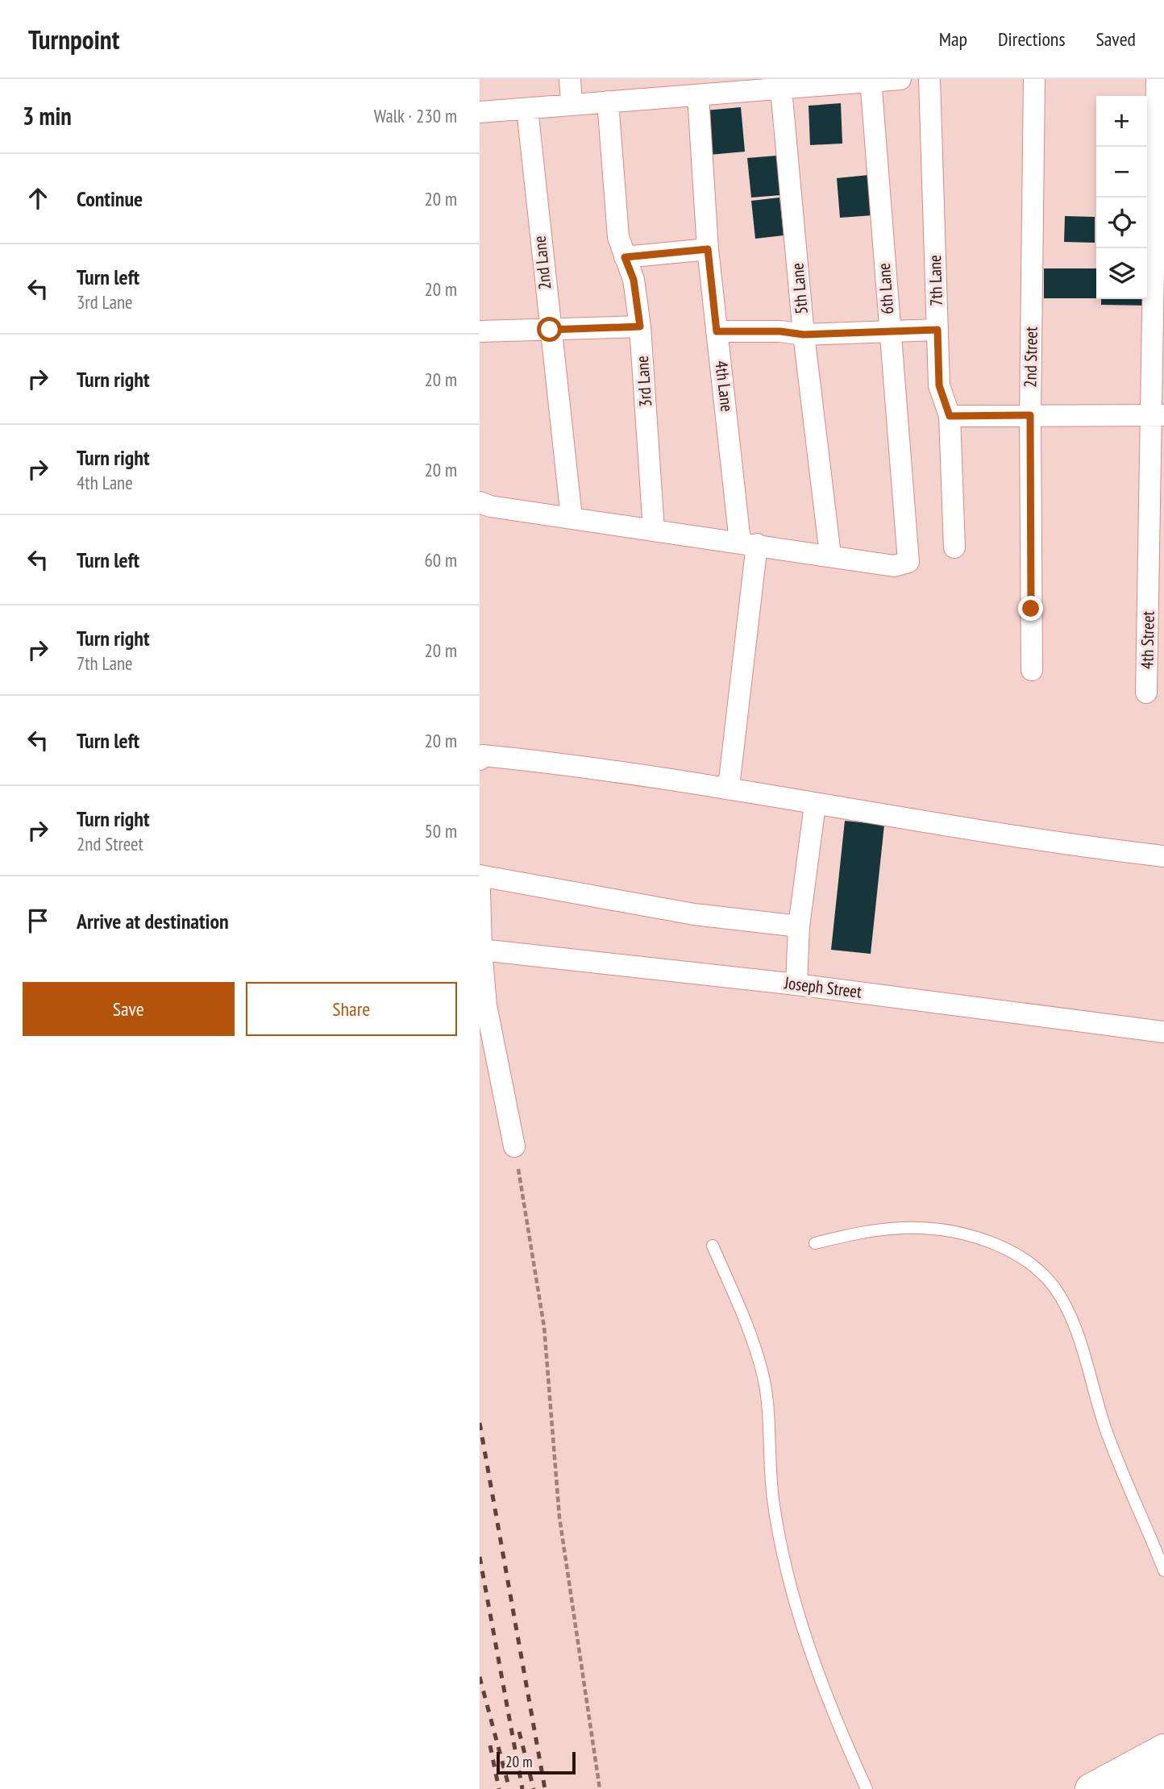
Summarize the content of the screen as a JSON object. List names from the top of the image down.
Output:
{
  "streets": {
    "street": [
      "2nd Lane",
      "7th Lane",
      "5th Lane",
      "6th Lane",
      "2nd Street",
      "3rd Lane",
      "4th Lane",
      "4th Street",
      "Joseph Street"
    ]
  },
  "crossings": [
    ["5th Lane", "6th Lane"]
  ],
  "scale_bar": "20 m",
  "page": {
    "header": "Turnpoint",
    "nav": ["Map", "Directions", "Saved"],
    "heading": ["3 min", "Walk · 230 m"],
    "map_buttons": ["+", "−"],
    "list": [
      ["Continue", "20 m"],
      ["Turn left", "3rd Lane", "20 m"],
      ["Turn right", "20 m"],
      ["Turn right", "4th Lane", "20 m"],
      ["Turn left", "60 m"],
      ["Turn right", "7th Lane", "20 m"],
      ["Turn left", "20 m"],
      ["Turn right", "2nd Street", "50 m"],
      "Arrive at destination"
    ],
    "buttons": ["Save", "Share"],
    "scale": "20 m"
  }
}
